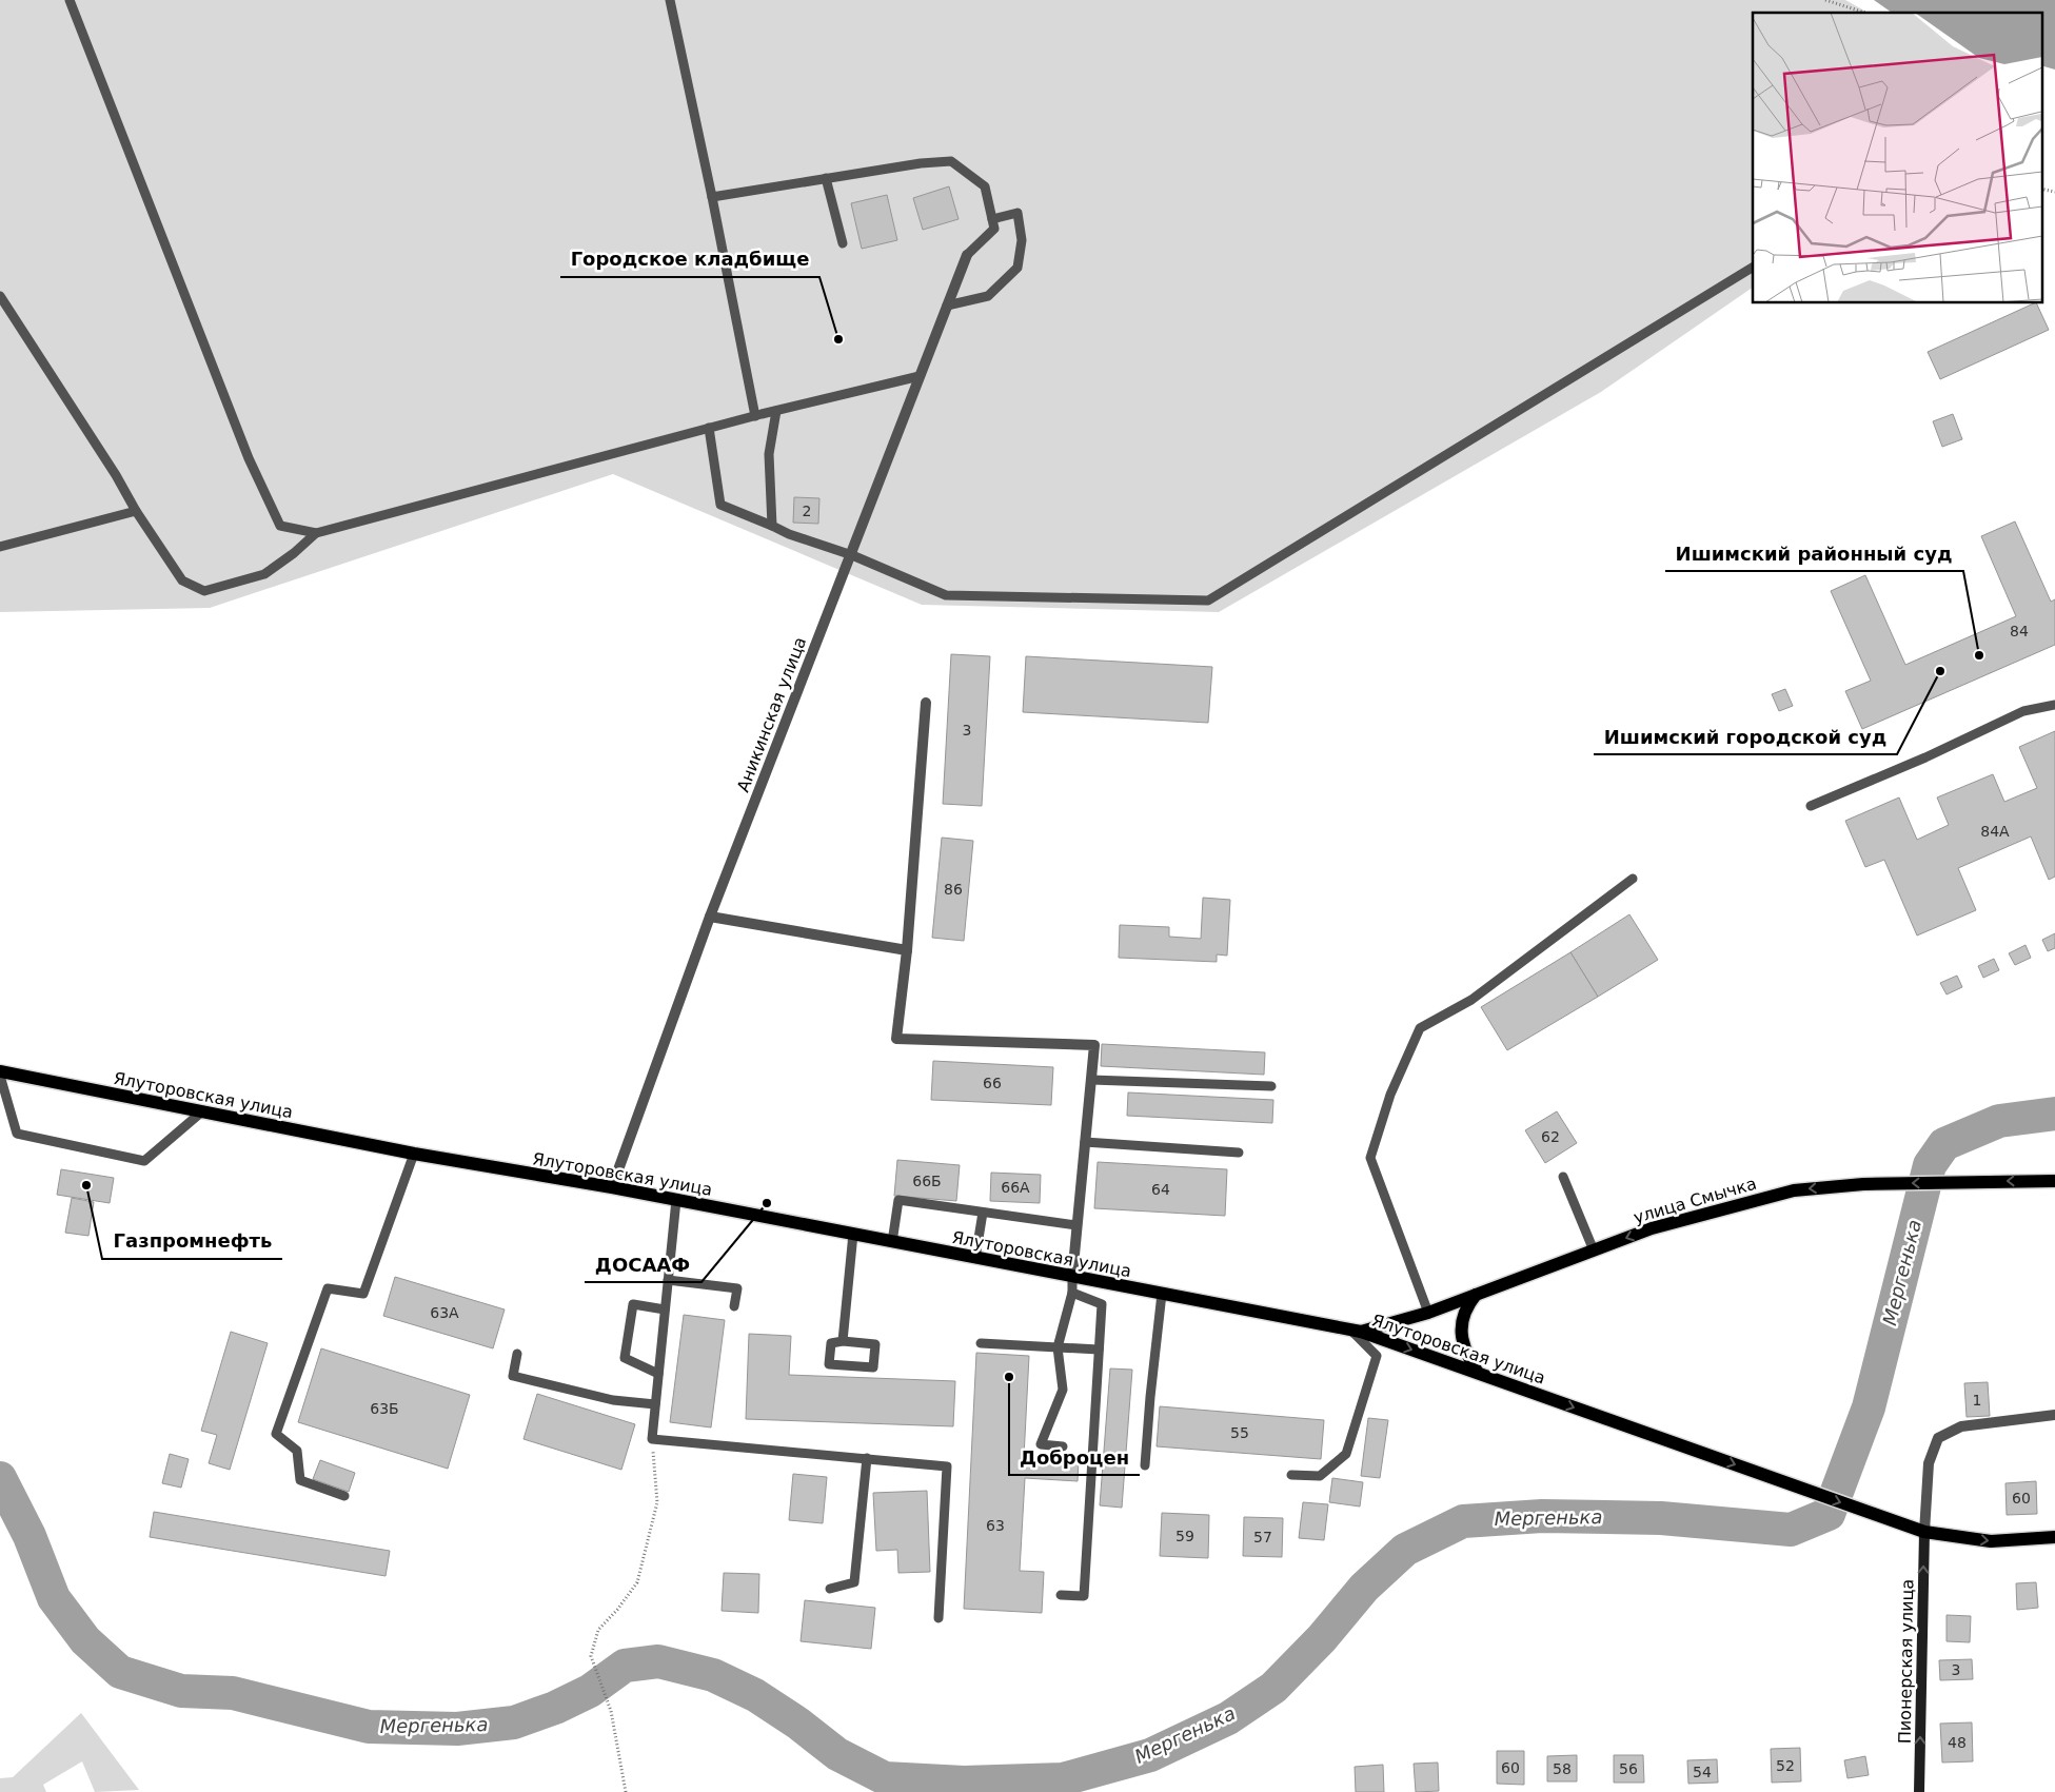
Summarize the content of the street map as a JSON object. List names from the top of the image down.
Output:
{
  "streets": {
    "main road": ["Ялуторовская улица", "улица Смычка"],
    "street": ["Аникинская улица", "Пионерская улица"]
  },
  "crossings": [
    ["Аникинская улица", "Ялуторовская улица"],
    ["Ялуторовская улица", "улица Смычка"],
    ["Ялуторовская улица", "Пионерская улица"]
  ],
  "one_way": ["улица Смычка", "Пионерская улица"],
  "water": ["Мергенька"],
  "places": [
    "Городское кладбище",
    "Ишимский районный суд",
    "Ишимский городской суд",
    "Газпромнефть",
    "ДОСААФ",
    "Доброцен"
  ],
  "house_numbers": [
    "2",
    "84",
    "3",
    "84А",
    "86",
    "66",
    "62",
    "66Б",
    "66А",
    "64",
    "63А",
    "1",
    "63Б",
    "55",
    "60",
    "63",
    "59",
    "57",
    "3",
    "48",
    "52",
    "60",
    "58",
    "56",
    "54"
  ]
}
